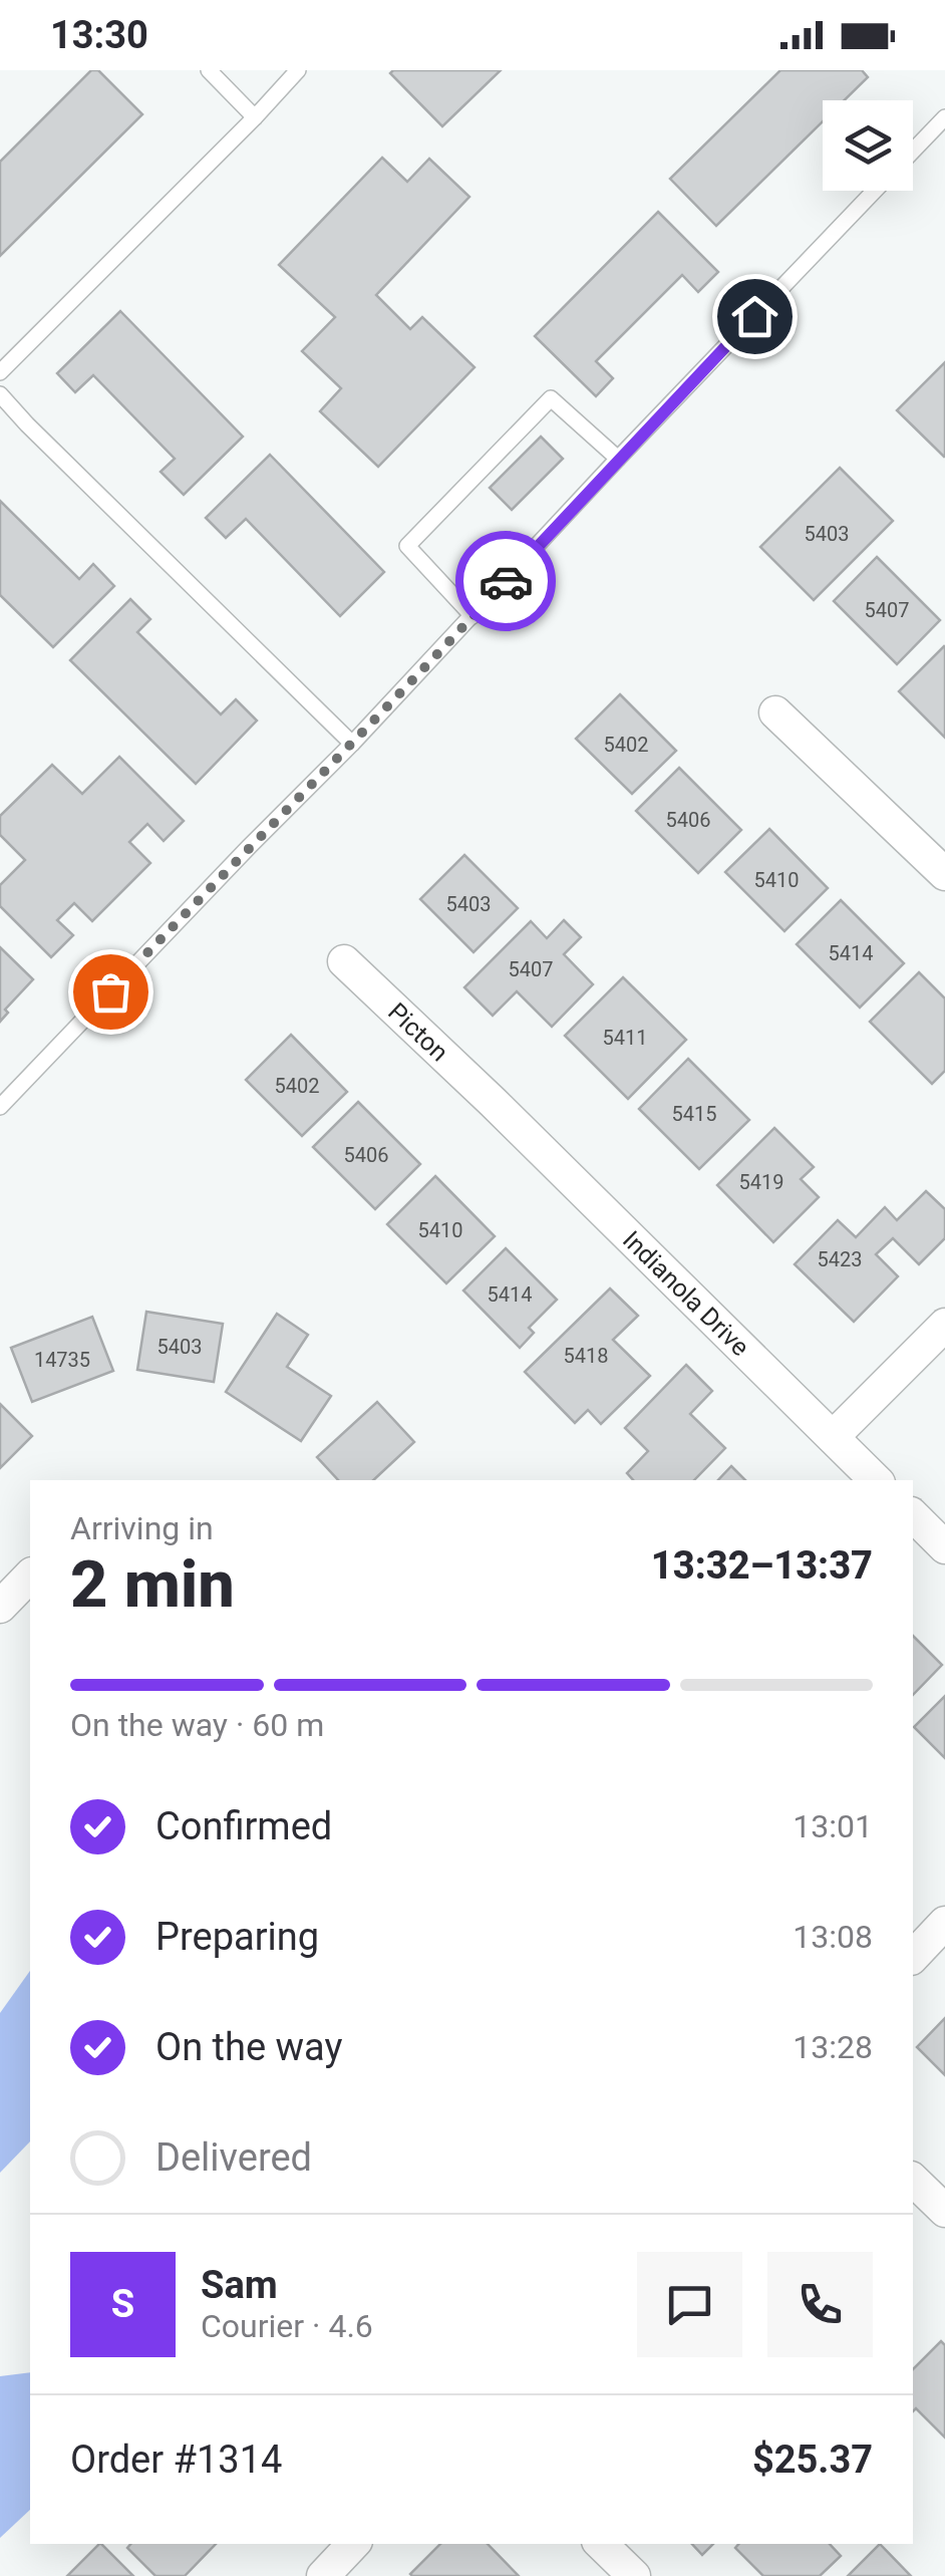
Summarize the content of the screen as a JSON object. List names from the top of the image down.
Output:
{
  "streets": {
    "street": ["Picton", "Indianola Drive"]
  },
  "crossings": [
    ["Picton", "Indianola Drive"]
  ],
  "house_numbers": [
    "5403",
    "5407",
    "5402",
    "5406",
    "5410",
    "5403",
    "5414",
    "5407",
    "5411",
    "5402",
    "5415",
    "5406",
    "5419",
    "5410",
    "5423",
    "5414",
    "5403",
    "5418",
    "14735"
  ],
  "page": {
    "status": "13:30",
    "heading": ["2 min", "Arriving in", "13:32–13:37"],
    "panel": [
      "Sam",
      "Courier · 4.6",
      "Order #1314",
      "$25.37"
    ],
    "bar": "On the way · 60 m",
    "list": [
      ["Confirmed", "13:01"],
      ["Preparing", "13:08"],
      ["On the way", "13:28"],
      "Delivered"
    ],
    "round": "S"
  }
}
